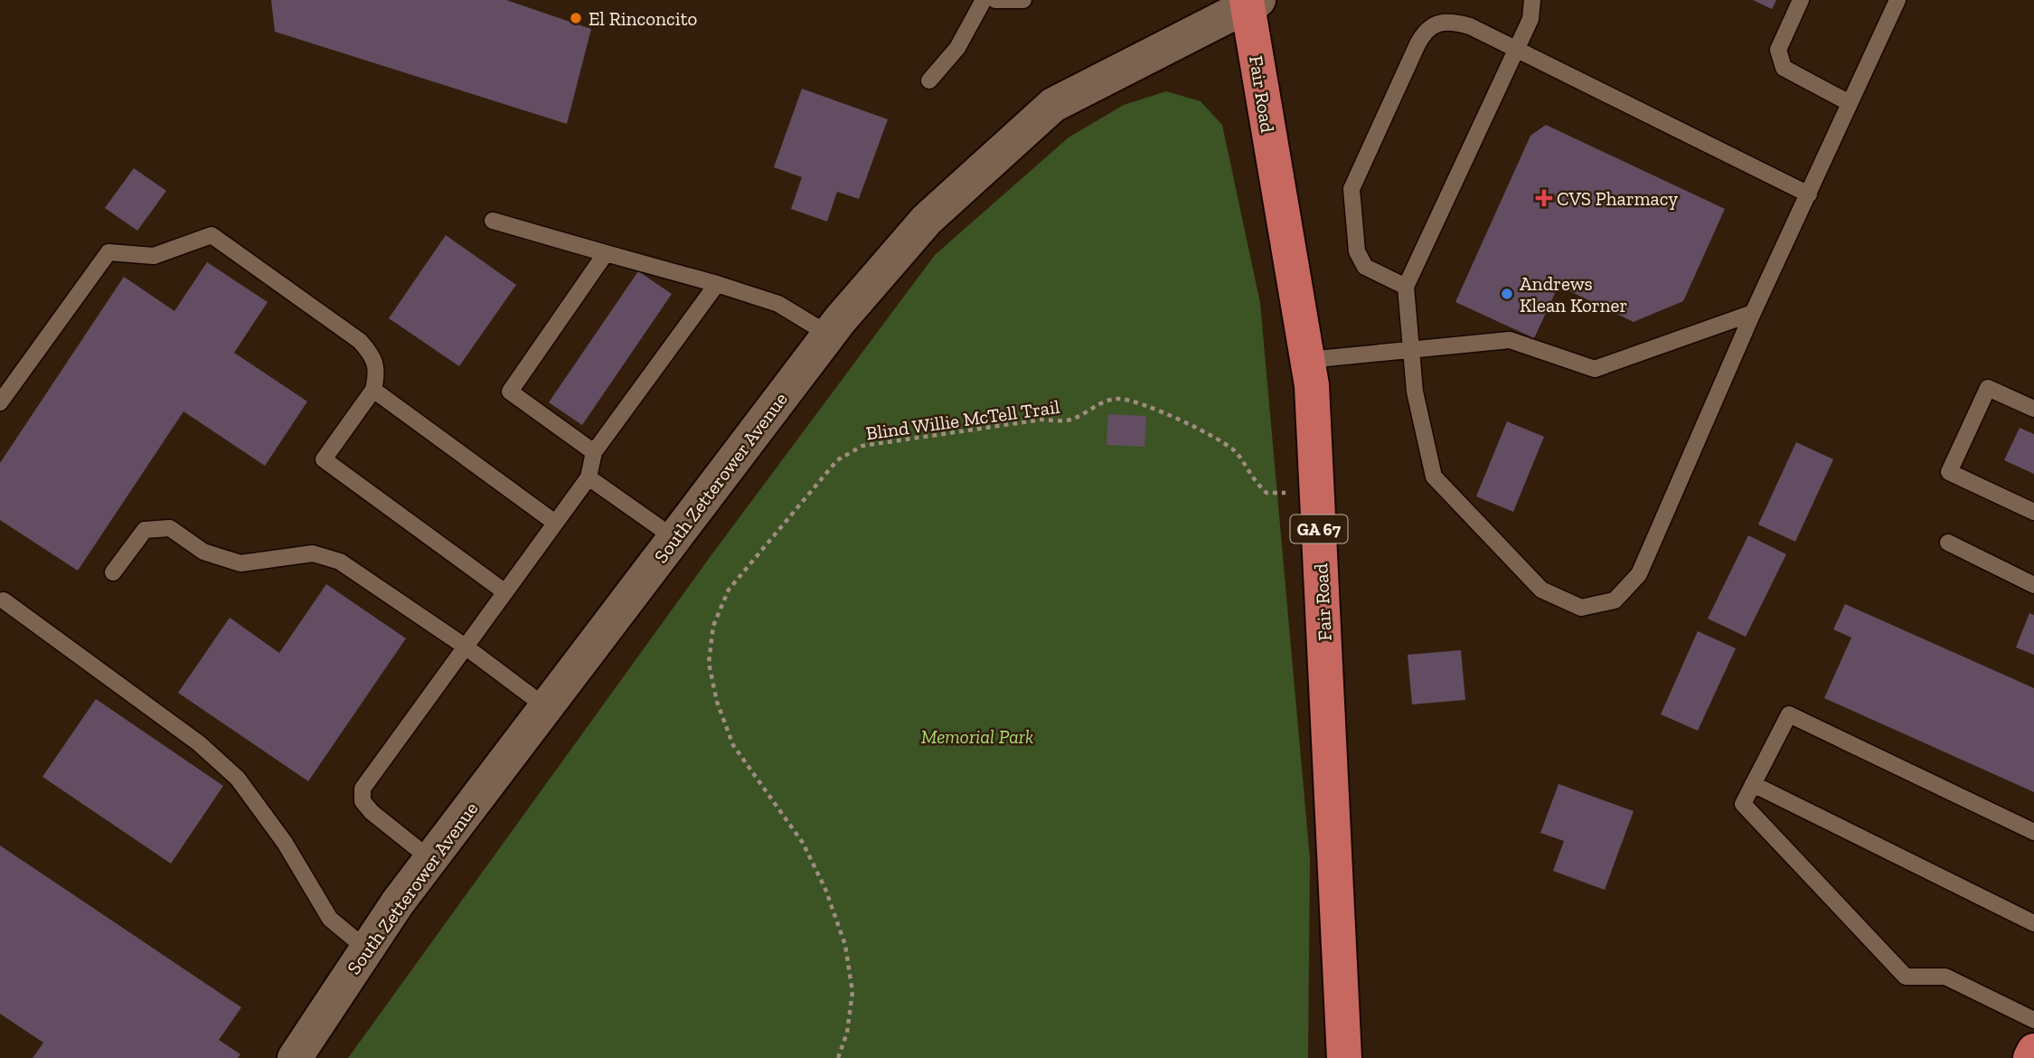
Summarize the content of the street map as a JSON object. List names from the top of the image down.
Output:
{
  "streets": {
    "main road": ["Fair Road", "GA 67"],
    "street": ["South Zetterower Avenue"],
    "path": ["Blind Willie McTell Trail"]
  },
  "crossings": [
    ["Fair Road", "Blind Willie McTell Trail"],
    ["Fair Road", "South Zetterower Avenue"]
  ],
  "parks": ["Memorial Park"],
  "places": {
    "other": ["El Rinconcito", "Andrews Klean Korner"],
    "health": ["CVS Pharmacy"]
  }
}
